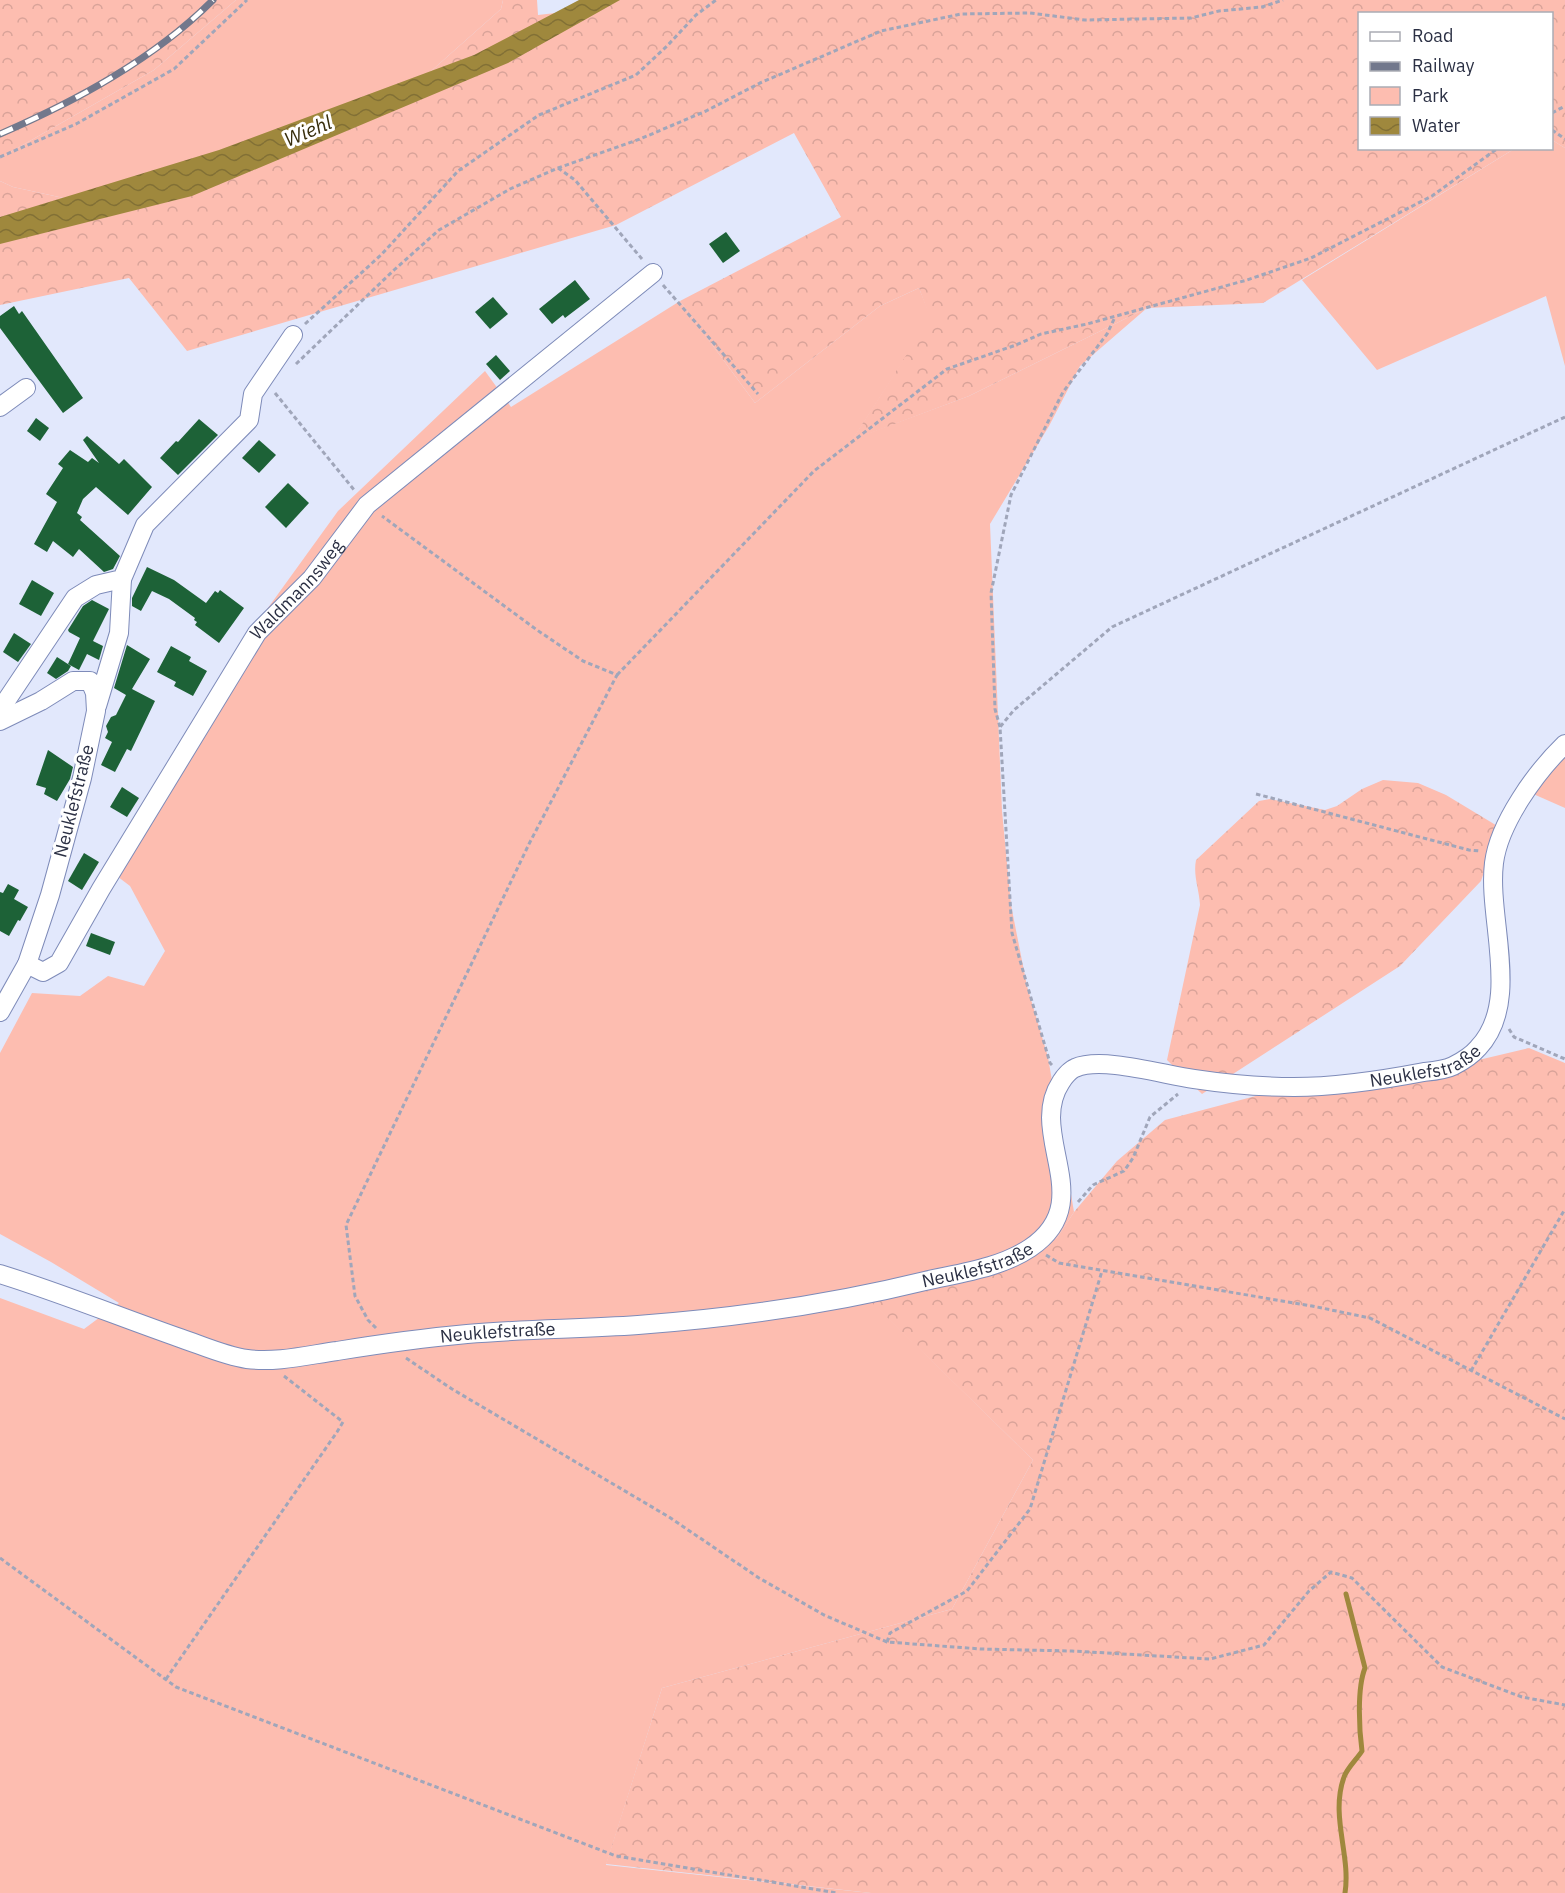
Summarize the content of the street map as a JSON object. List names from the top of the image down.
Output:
{
  "streets": {
    "street": ["Waldmannsweg", "Neuklefstraße"]
  },
  "crossings": [
    ["Waldmannsweg", "Neuklefstraße"]
  ],
  "water": ["Wiehl"],
  "legend": [
    "Road",
    "Railway",
    "Park",
    "Water"
  ]
}
